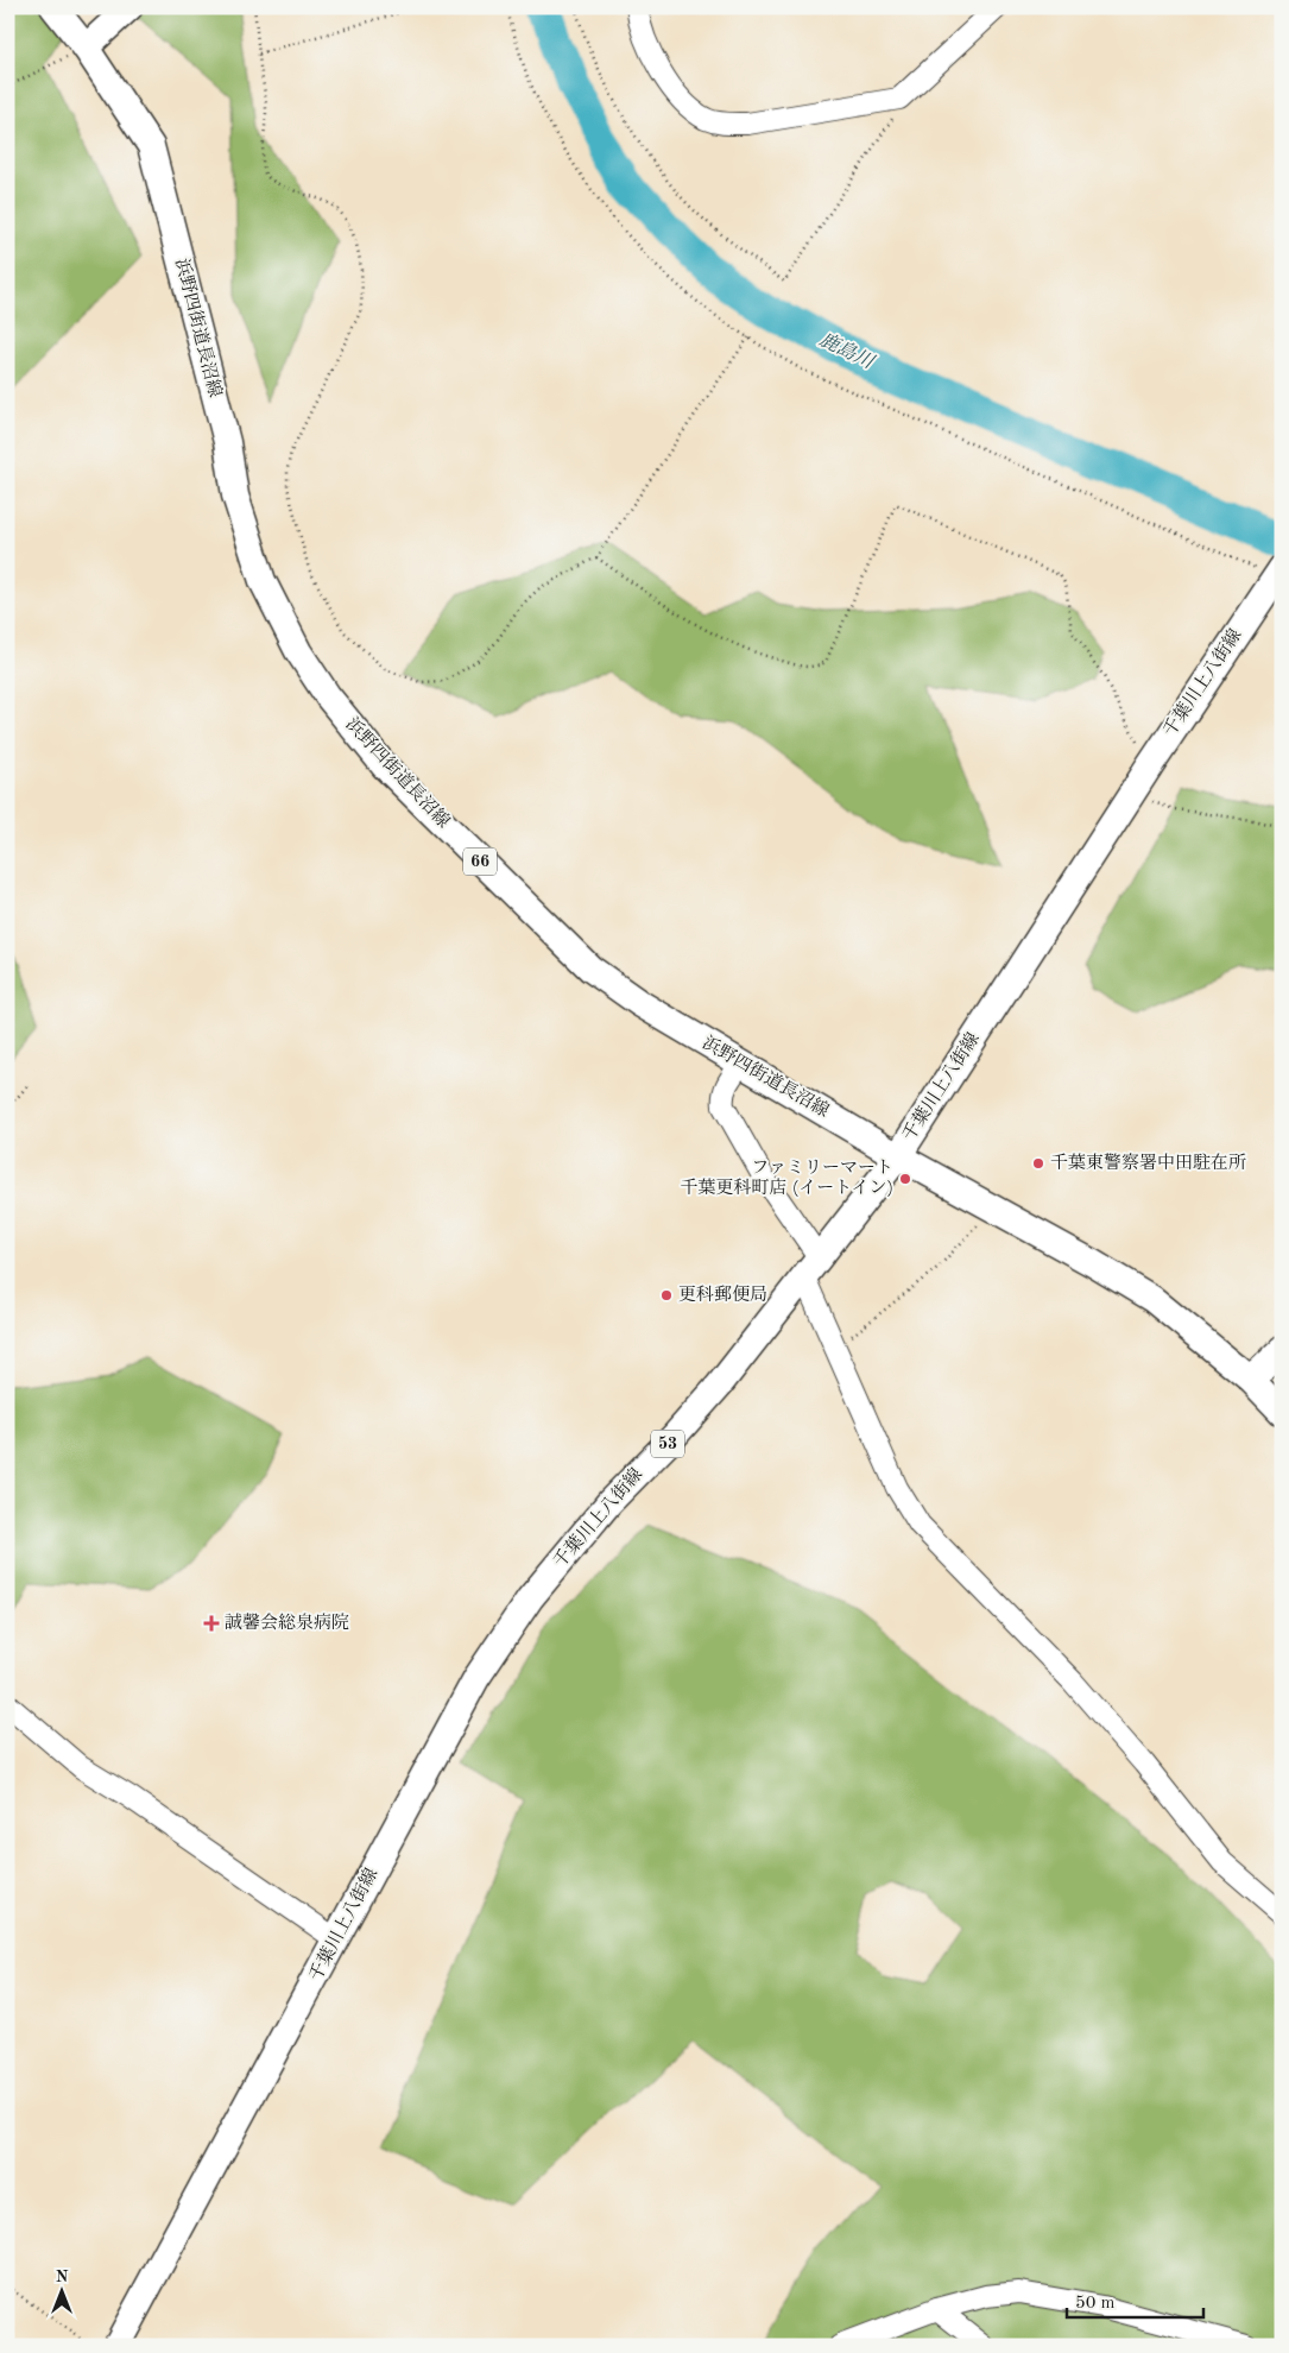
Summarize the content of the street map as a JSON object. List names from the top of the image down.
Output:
{
  "streets": {
    "main road": [
      "浜野四街道長沼線",
      "千葉川上八街線",
      "66",
      "53"
    ]
  },
  "crossings": [
    ["浜野四街道長沼線", "千葉川上八街線"]
  ],
  "water": ["鹿島川"],
  "places": {
    "other": ["千葉東警察署中田駐在所", "ファミリーマート 千葉更科町店 (イートイン)", "更科郵便局"],
    "health": ["誠馨会総泉病院"]
  },
  "scale_bar": "50 m",
  "north": "top"
}
